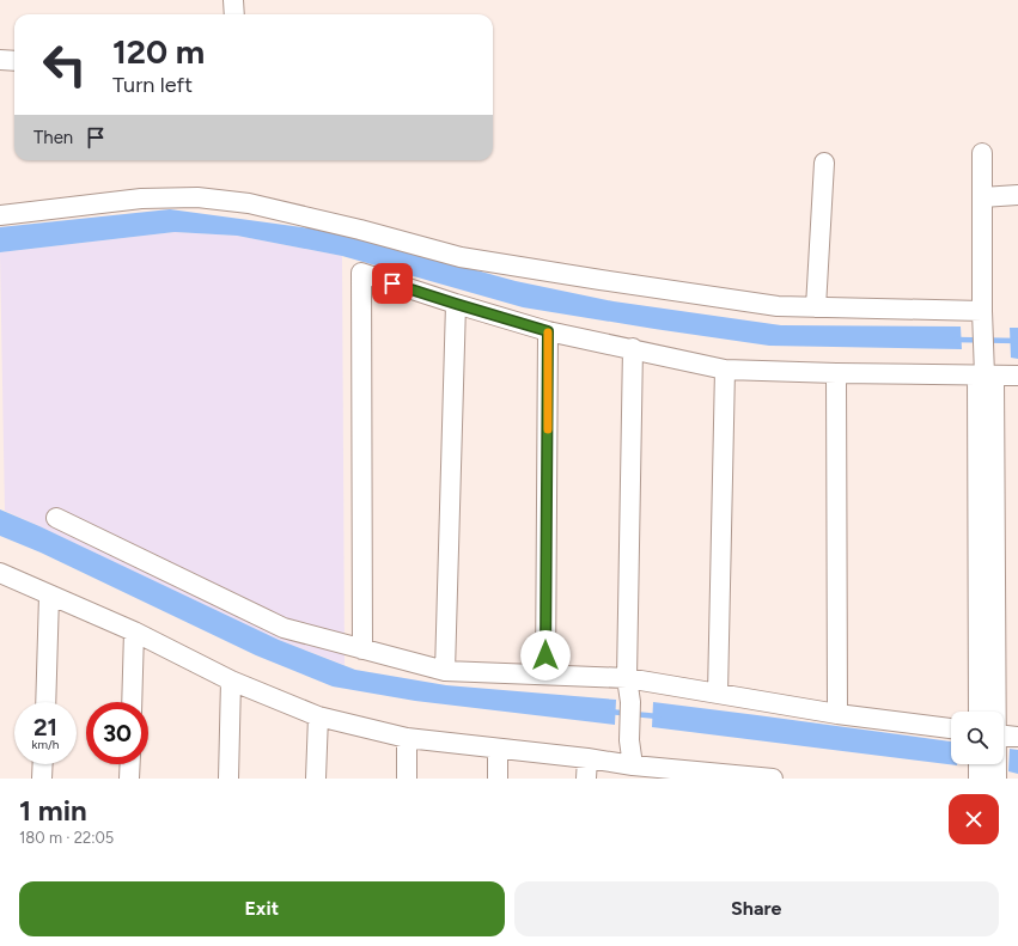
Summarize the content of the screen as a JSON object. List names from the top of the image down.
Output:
{
  "page": {
    "turn": ["120 m", "Turn left"],
    "then": "Then",
    "speed": "21 km/h",
    "limit": "30",
    "heading": ["1 min", "180 m · 22:05"],
    "buttons": ["Exit", "Share"]
  }
}
